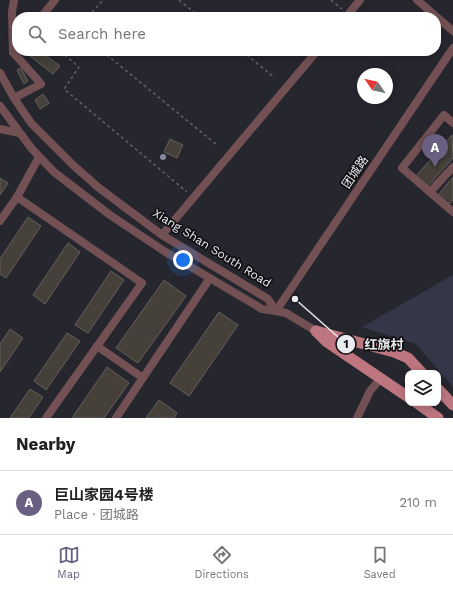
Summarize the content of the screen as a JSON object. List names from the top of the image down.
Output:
{
  "streets": {
    "main road": ["Xiang Shan South Road"],
    "street": ["团城路"]
  },
  "crossings": [
    ["团城路", "Xiang Shan South Road"]
  ],
  "places": ["红旗村"],
  "north": "top left",
  "page": {
    "search": "Search here",
    "pins": "A",
    "heading": "Nearby",
    "list": [
      {
        "mark": "A",
        "name": "巨山家园4号楼",
        "note": "Place · 团城路",
        "value": "210 m"
      }
    ],
    "nav": ["Map", "Directions", "Saved"]
  }
}
